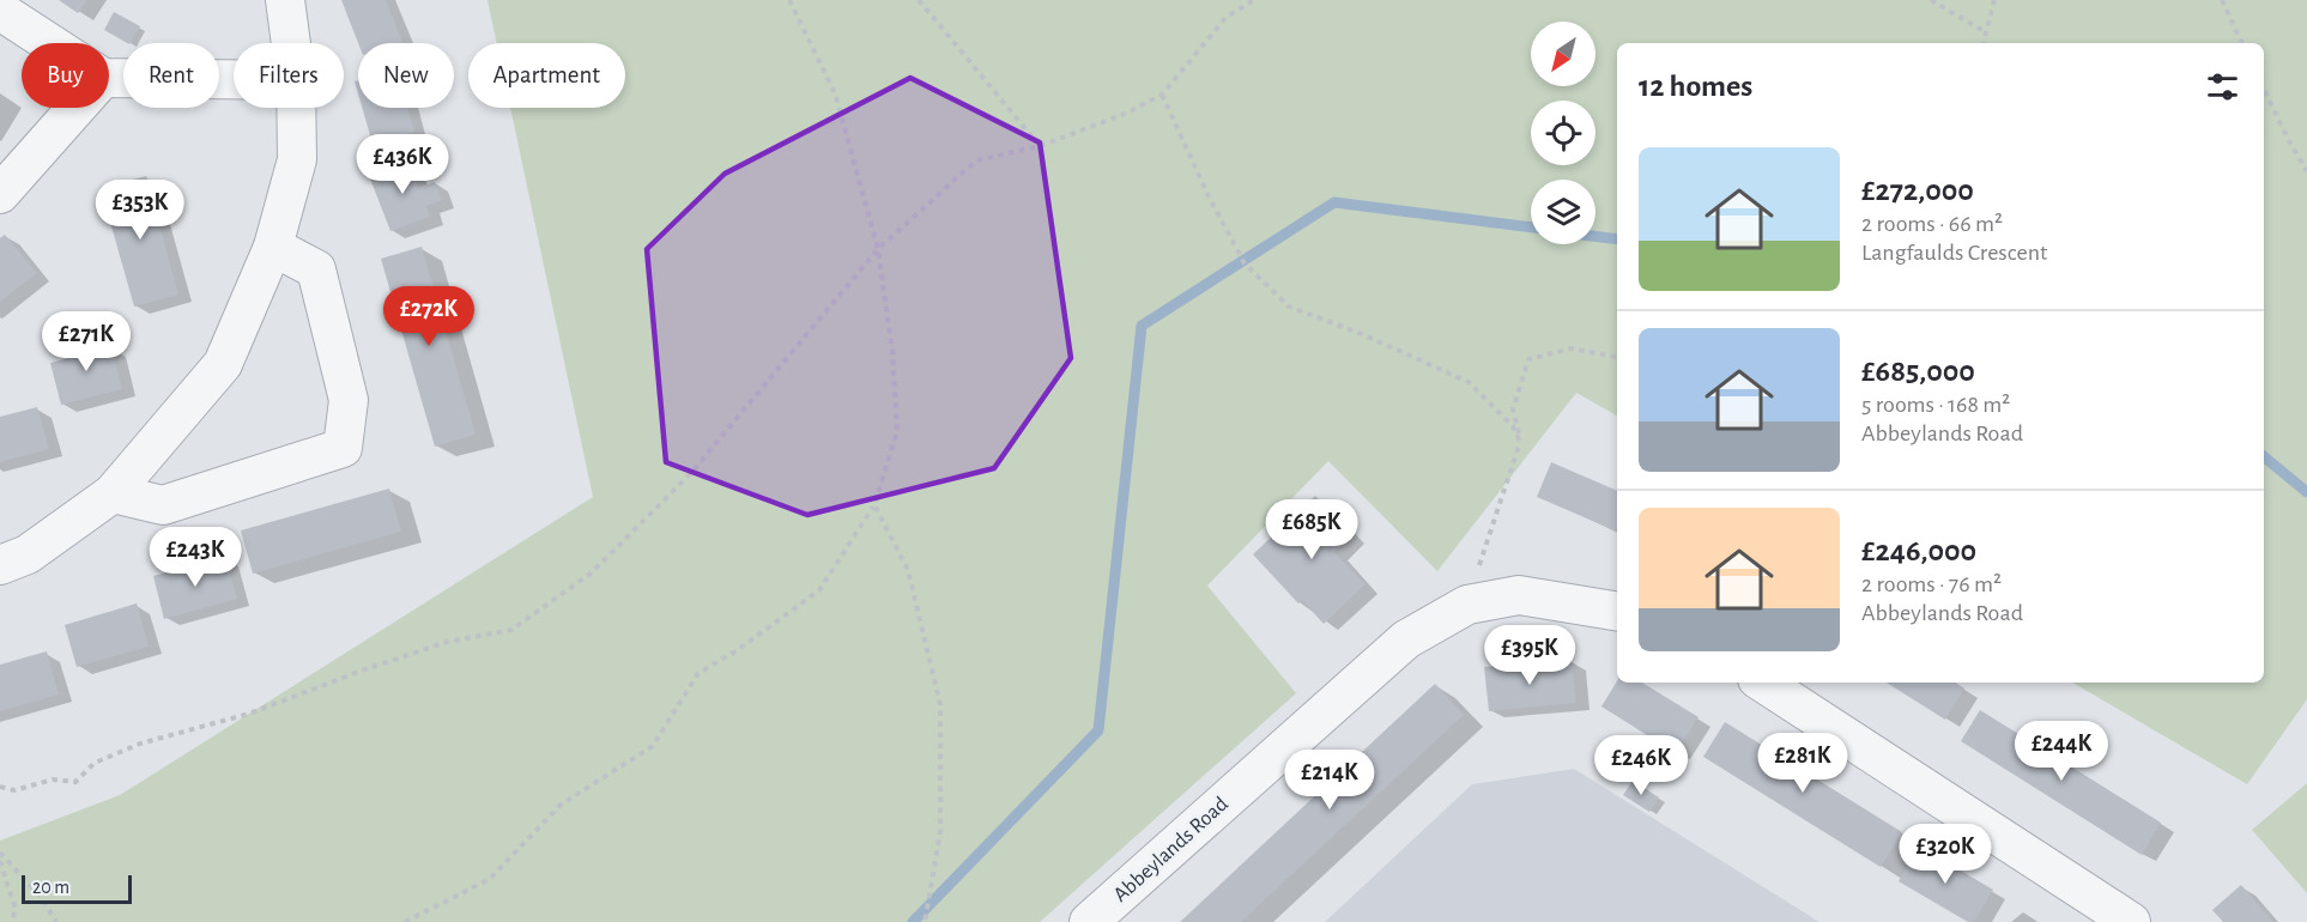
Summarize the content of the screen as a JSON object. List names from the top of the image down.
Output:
{
  "streets": {
    "street": ["Abbeylands Road"]
  },
  "scale_bar": "20 m",
  "north": "bottom left",
  "page": {
    "chip": [
      "Buy",
      "Rent",
      "Filters",
      "New",
      "Apartment"
    ],
    "heading": "12 homes",
    "list": [
      {
        "name": "£272,000",
        "note": "2 rooms · 66 m² · Langfaulds Crescent"
      },
      {
        "name": "£685,000",
        "note": "5 rooms · 168 m² · Abbeylands Road"
      },
      {
        "name": "£246,000",
        "note": "2 rooms · 76 m² · Abbeylands Road"
      }
    ],
    "price": [
      "£436K",
      "£353K",
      "£272K",
      "£271K",
      "£685K",
      "£243K",
      "£395K",
      "£244K",
      "£281K",
      "£246K",
      "£214K",
      "£320K"
    ],
    "scale": "20 m"
  }
}
